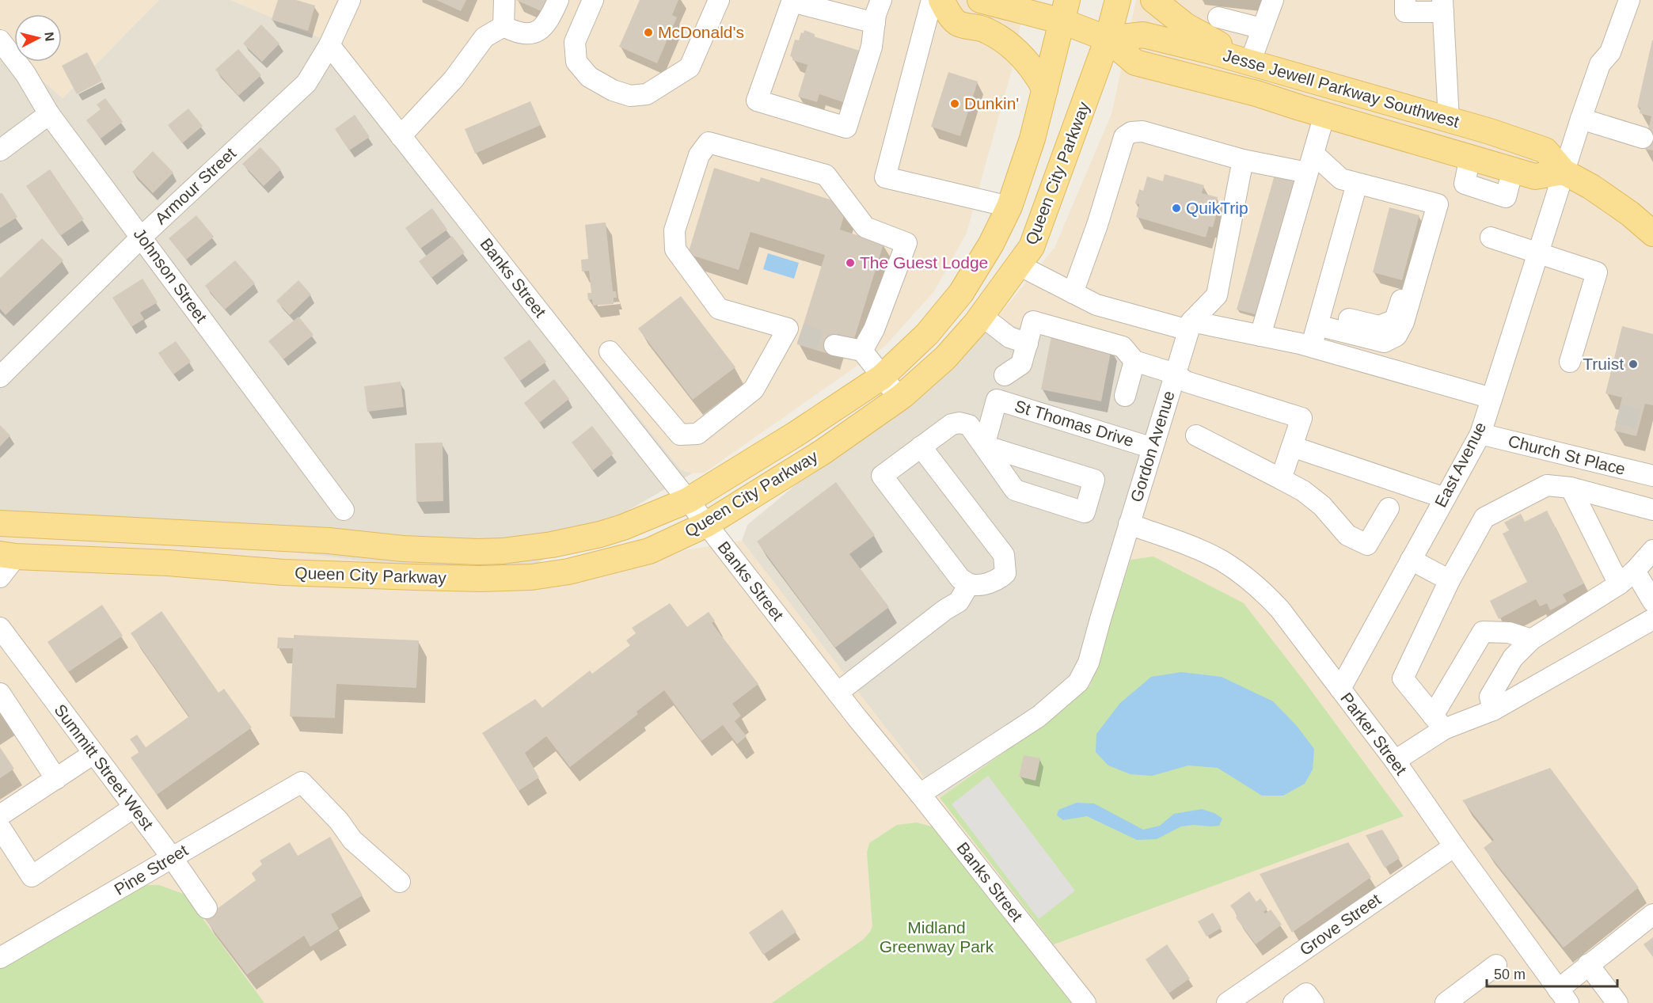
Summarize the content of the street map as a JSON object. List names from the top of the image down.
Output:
{
  "streets": {
    "main road": ["Jesse Jewell Parkway Southwest", "Queen City Parkway"],
    "street": [
      "Armour Street",
      "Johnson Street",
      "Banks Street",
      "St Thomas Drive",
      "Gordon Avenue",
      "Church St Place",
      "East Avenue",
      "Parker Street",
      "Summitt Street West",
      "Pine Street",
      "Grove Street"
    ]
  },
  "crossings": [
    ["Jesse Jewell Parkway Southwest", "Queen City Parkway"],
    ["Jesse Jewell Parkway Southwest", "East Avenue"],
    ["Queen City Parkway", "Banks Street"],
    ["Armour Street", "Johnson Street"],
    ["Armour Street", "Banks Street"],
    ["Banks Street", "Gordon Avenue"],
    ["St Thomas Drive", "Gordon Avenue"],
    ["Gordon Avenue", "Parker Street"],
    ["Church St Place", "East Avenue"],
    ["East Avenue", "Parker Street"],
    ["Parker Street", "Grove Street"],
    ["Summitt Street West", "Pine Street"]
  ],
  "parks": ["Midland Greenway Park"],
  "places": [
    "McDonald's",
    "Dunkin'",
    "QuikTrip",
    "The Guest Lodge",
    "Truist"
  ],
  "scale_bar": "50 m",
  "north": "right"
}
